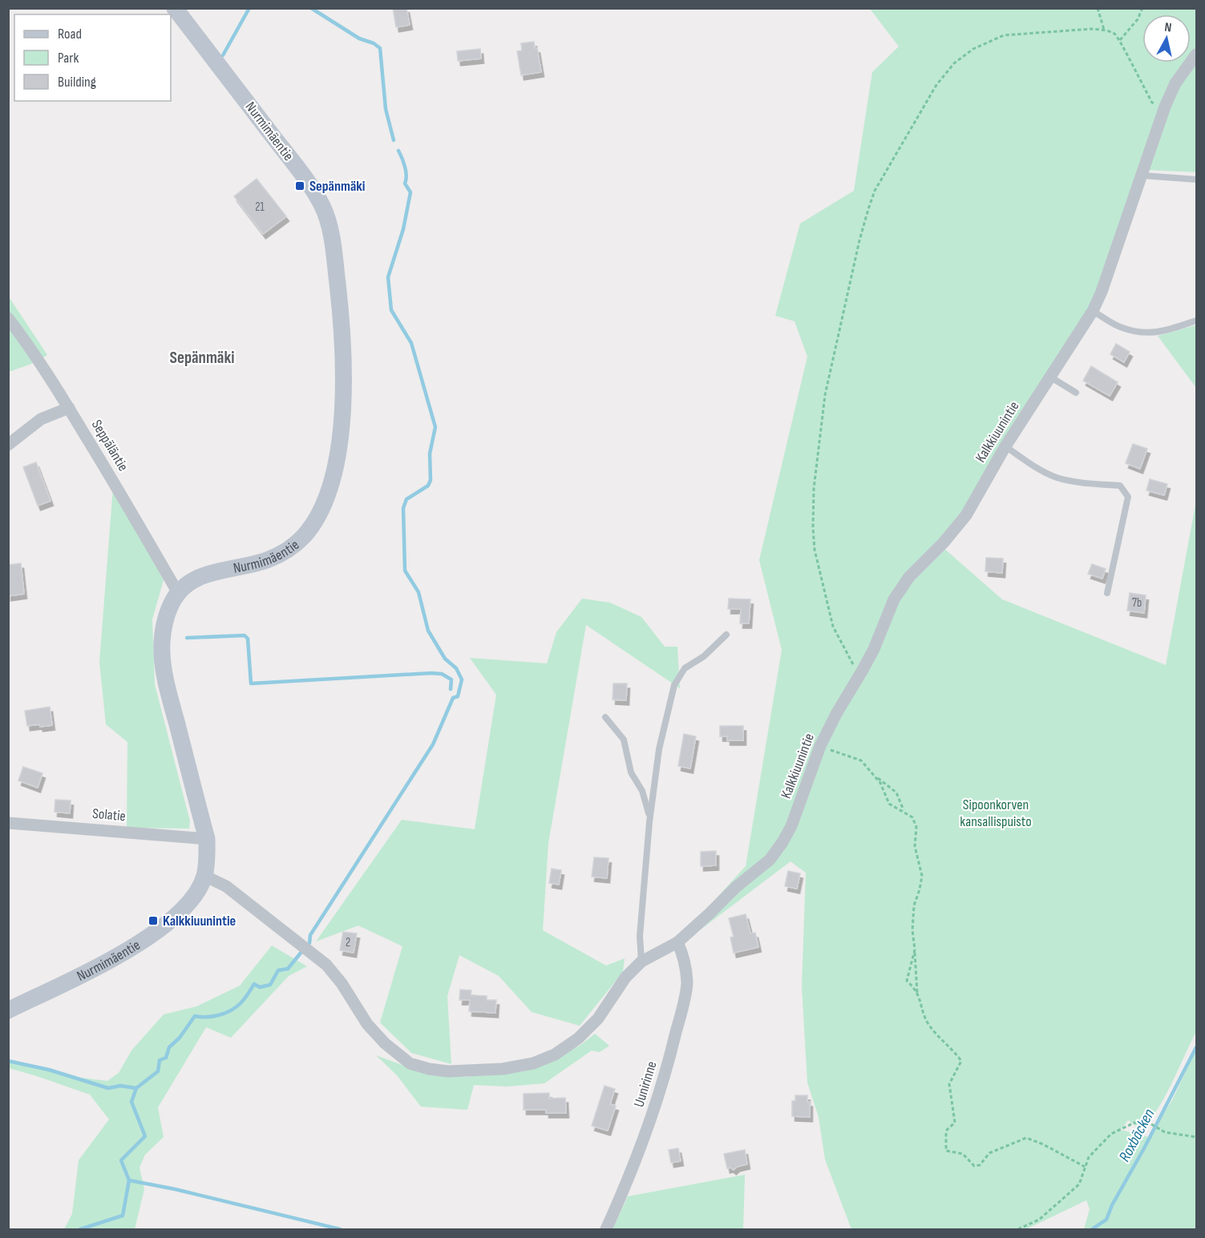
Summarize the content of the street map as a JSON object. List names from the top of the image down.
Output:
{
  "streets": {
    "street": [
      "Nurmimäentie",
      "Kalkkiuunintie",
      "Seppäläntie",
      "Solatie",
      "Uunirinne"
    ]
  },
  "crossings": [
    ["Nurmimäentie", "Kalkkiuunintie"],
    ["Nurmimäentie", "Seppäläntie"],
    ["Nurmimäentie", "Solatie"],
    ["Kalkkiuunintie", "Uunirinne"]
  ],
  "districts": ["Sepänmäki"],
  "water": ["Roxbäcken"],
  "parks": ["Sipoonkorven kansallispuisto"],
  "places": {
    "transit": ["Sepänmäki", "Kalkkiuunintie"]
  },
  "house_numbers": ["21", "7b", "2"],
  "legend": ["Road", "Park", "Building"],
  "north": "top"
}
